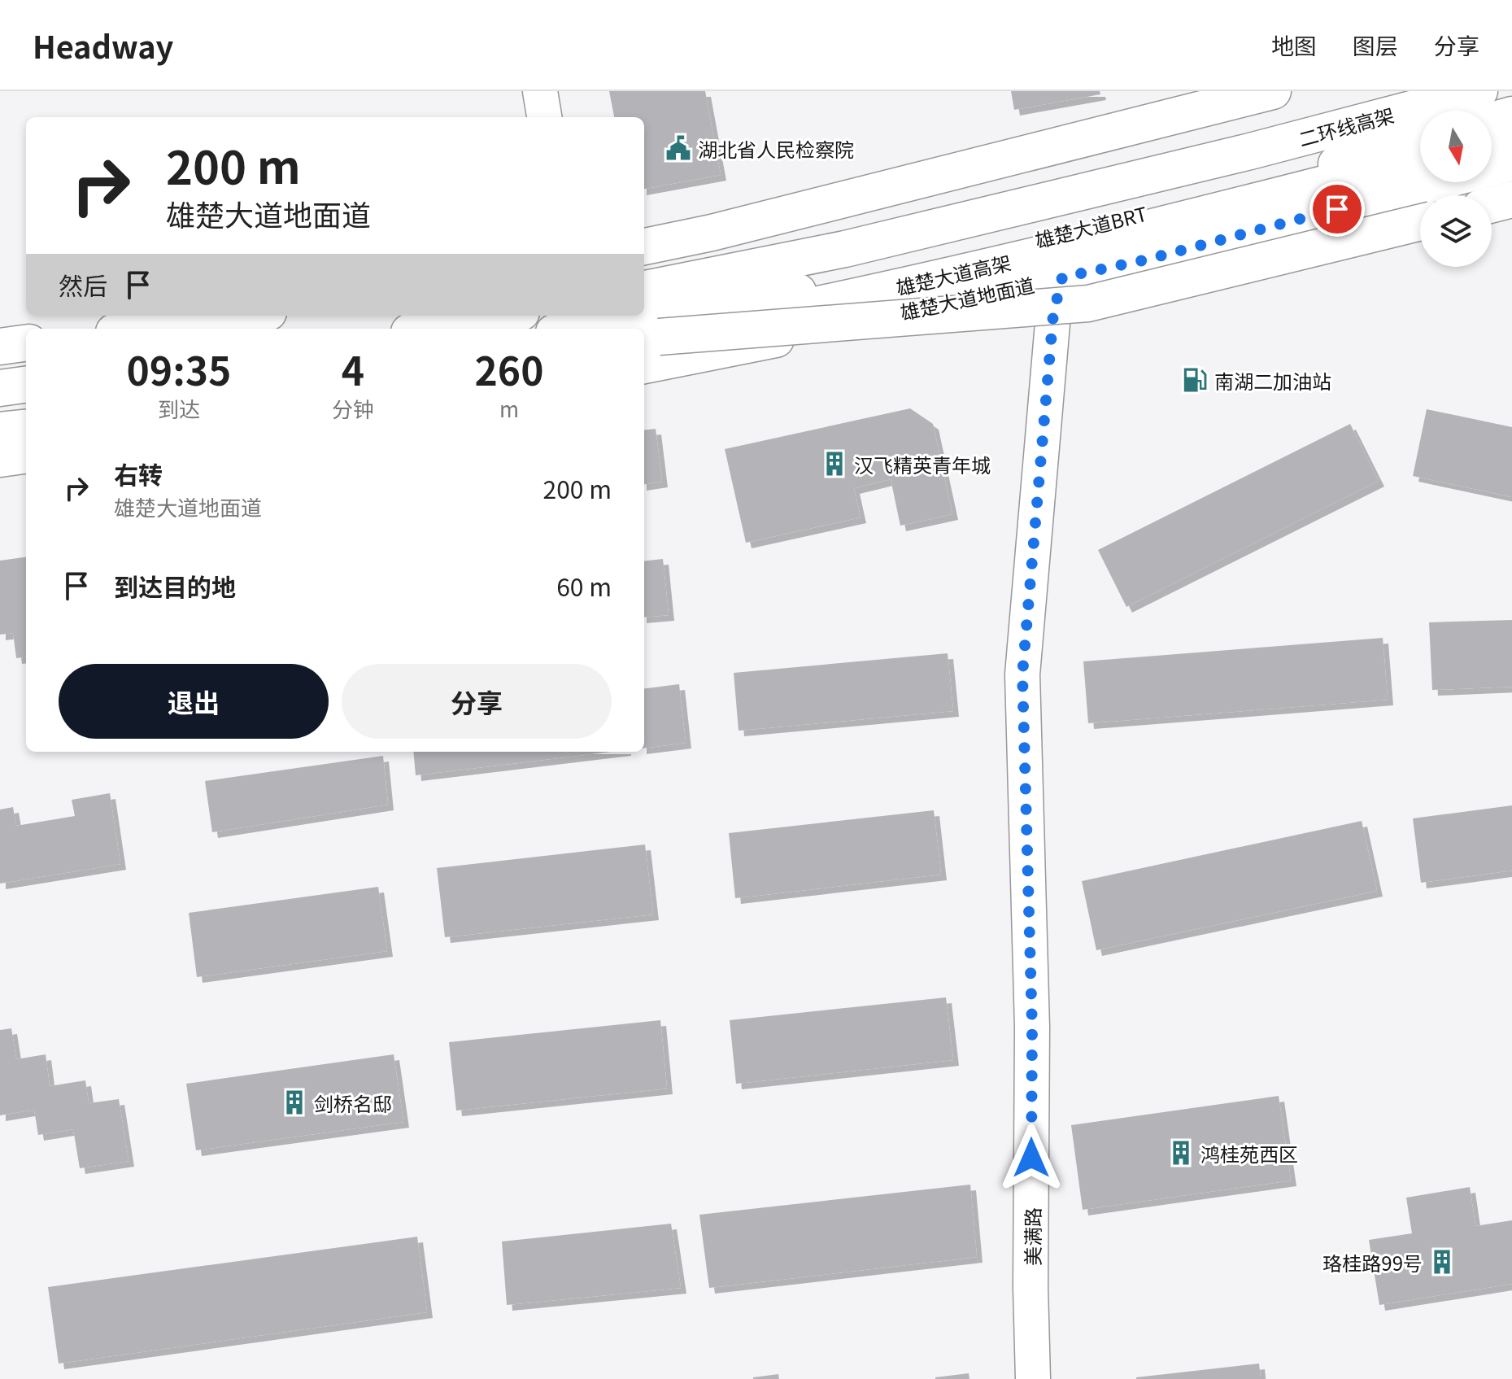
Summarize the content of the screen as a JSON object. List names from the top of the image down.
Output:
{
  "streets": {
    "main road": ["二环线高架", "雄楚大道高架", "雄楚大道地面道"],
    "street": ["雄楚大道BRT", "美满路"]
  },
  "crossings": [
    ["雄楚大道高架", "雄楚大道地面道"],
    ["雄楚大道地面道", "美满路"]
  ],
  "places": {
    "public building": ["湖北省人民检察院"],
    "fuel station": ["南湖二加油站"],
    "building": [
      "汉飞精英青年城",
      "剑桥名邸",
      "鸿桂苑西区",
      "珞桂路99号"
    ]
  },
  "north": "bottom",
  "page": {
    "header": "Headway",
    "nav": ["地图", "图层", "分享"],
    "turn": ["200 m", "雄楚大道地面道"],
    "then": "然后",
    "eta": [
      "09:35",
      "到达",
      "4",
      "分钟",
      "260",
      "m"
    ],
    "list": [
      {
        "name": "右转",
        "note": "雄楚大道地面道",
        "value": "200 m"
      },
      {
        "name": "到达目的地",
        "value": "60 m"
      }
    ],
    "buttons": ["退出", "分享"]
  }
}
